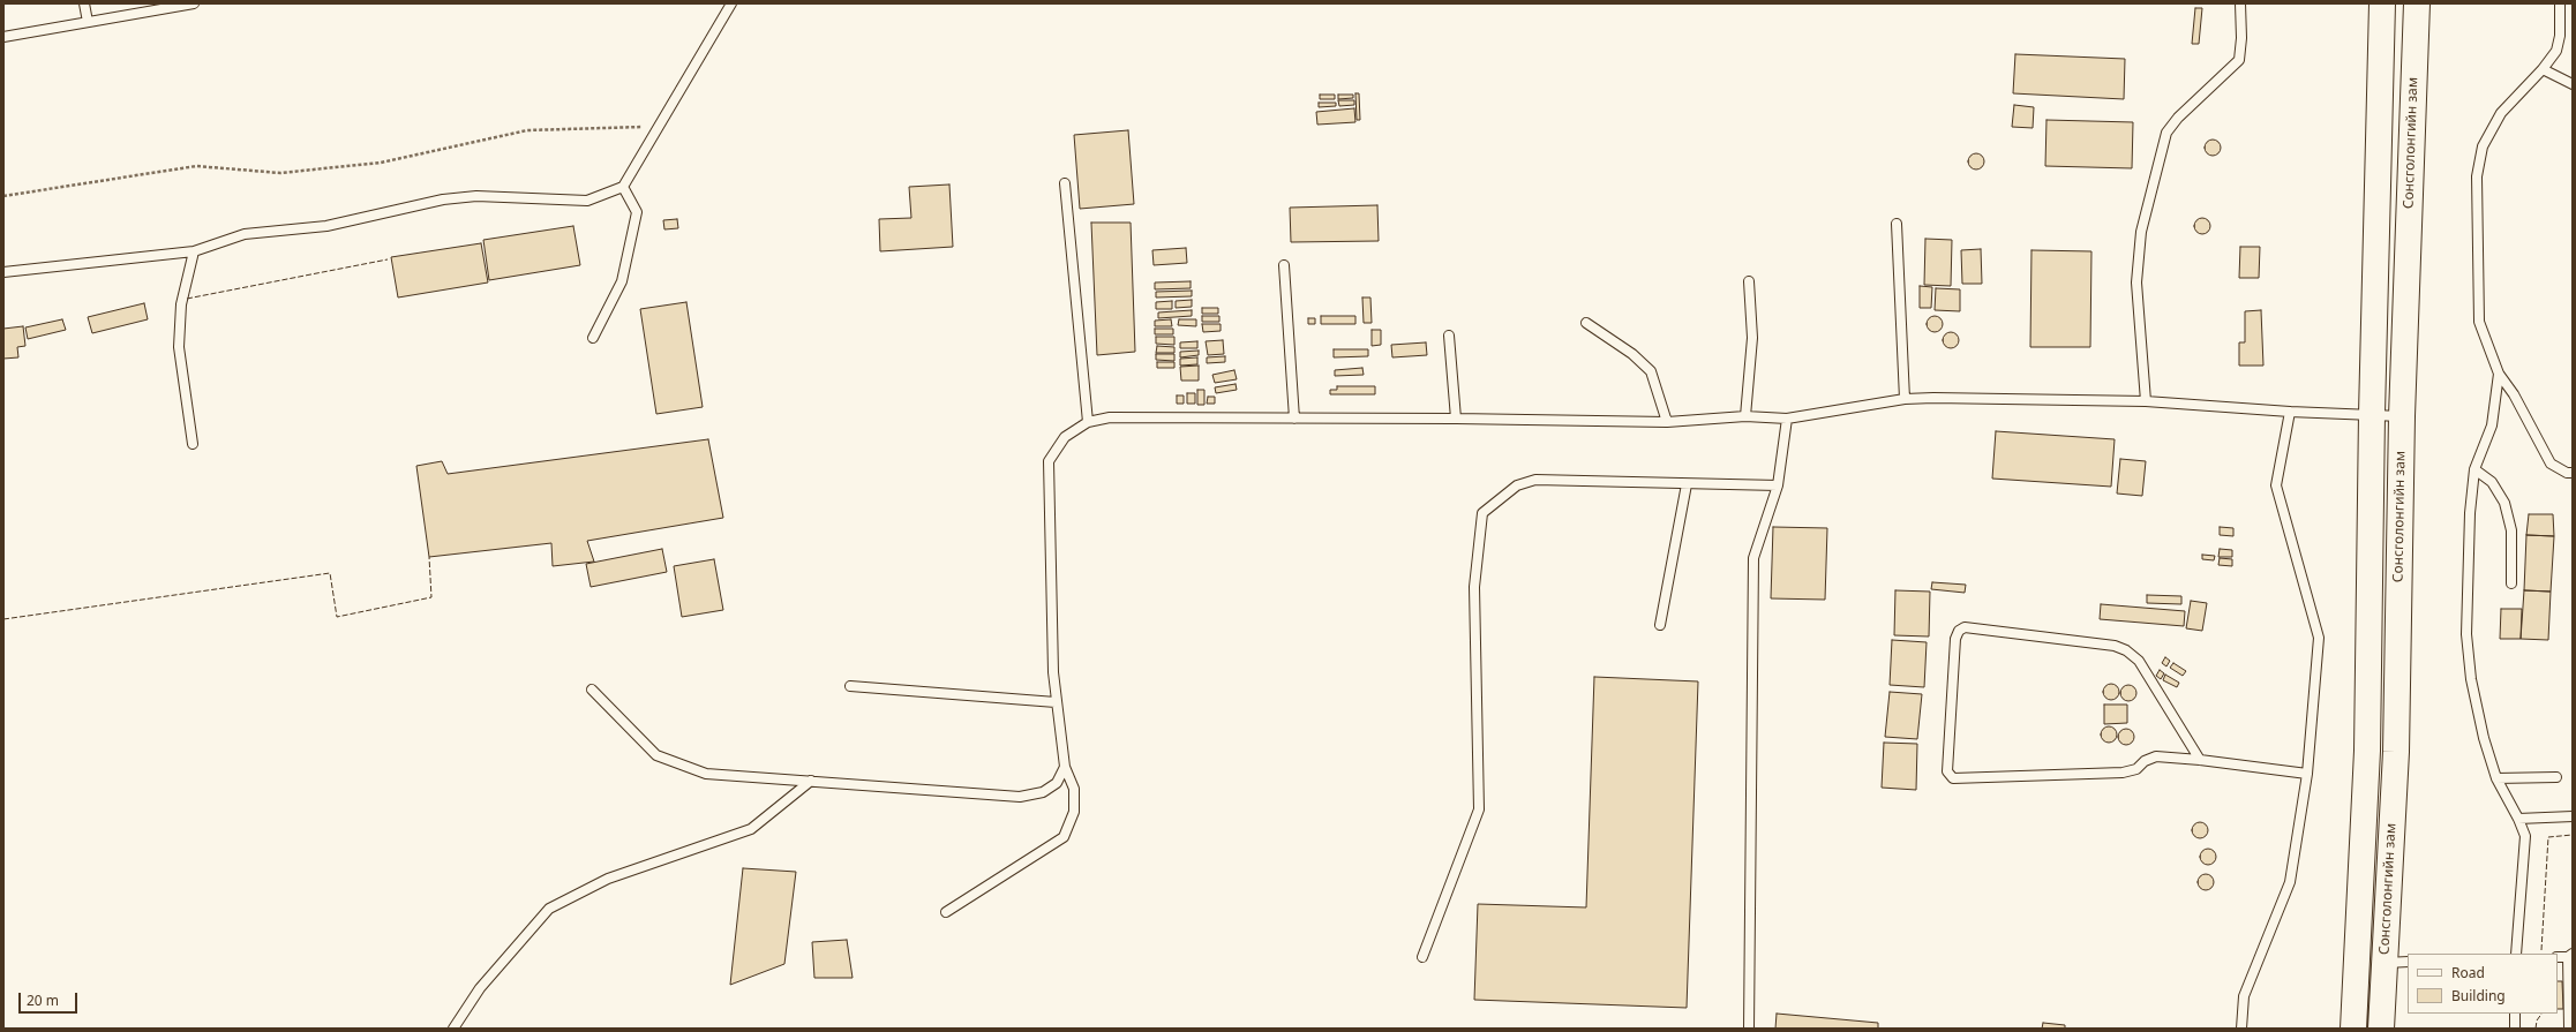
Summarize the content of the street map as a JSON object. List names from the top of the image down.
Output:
{
  "streets": {
    "main road": ["Сонсголонгийн зам"]
  },
  "legend": ["Road", "Building"],
  "scale_bar": "20 m"
}
